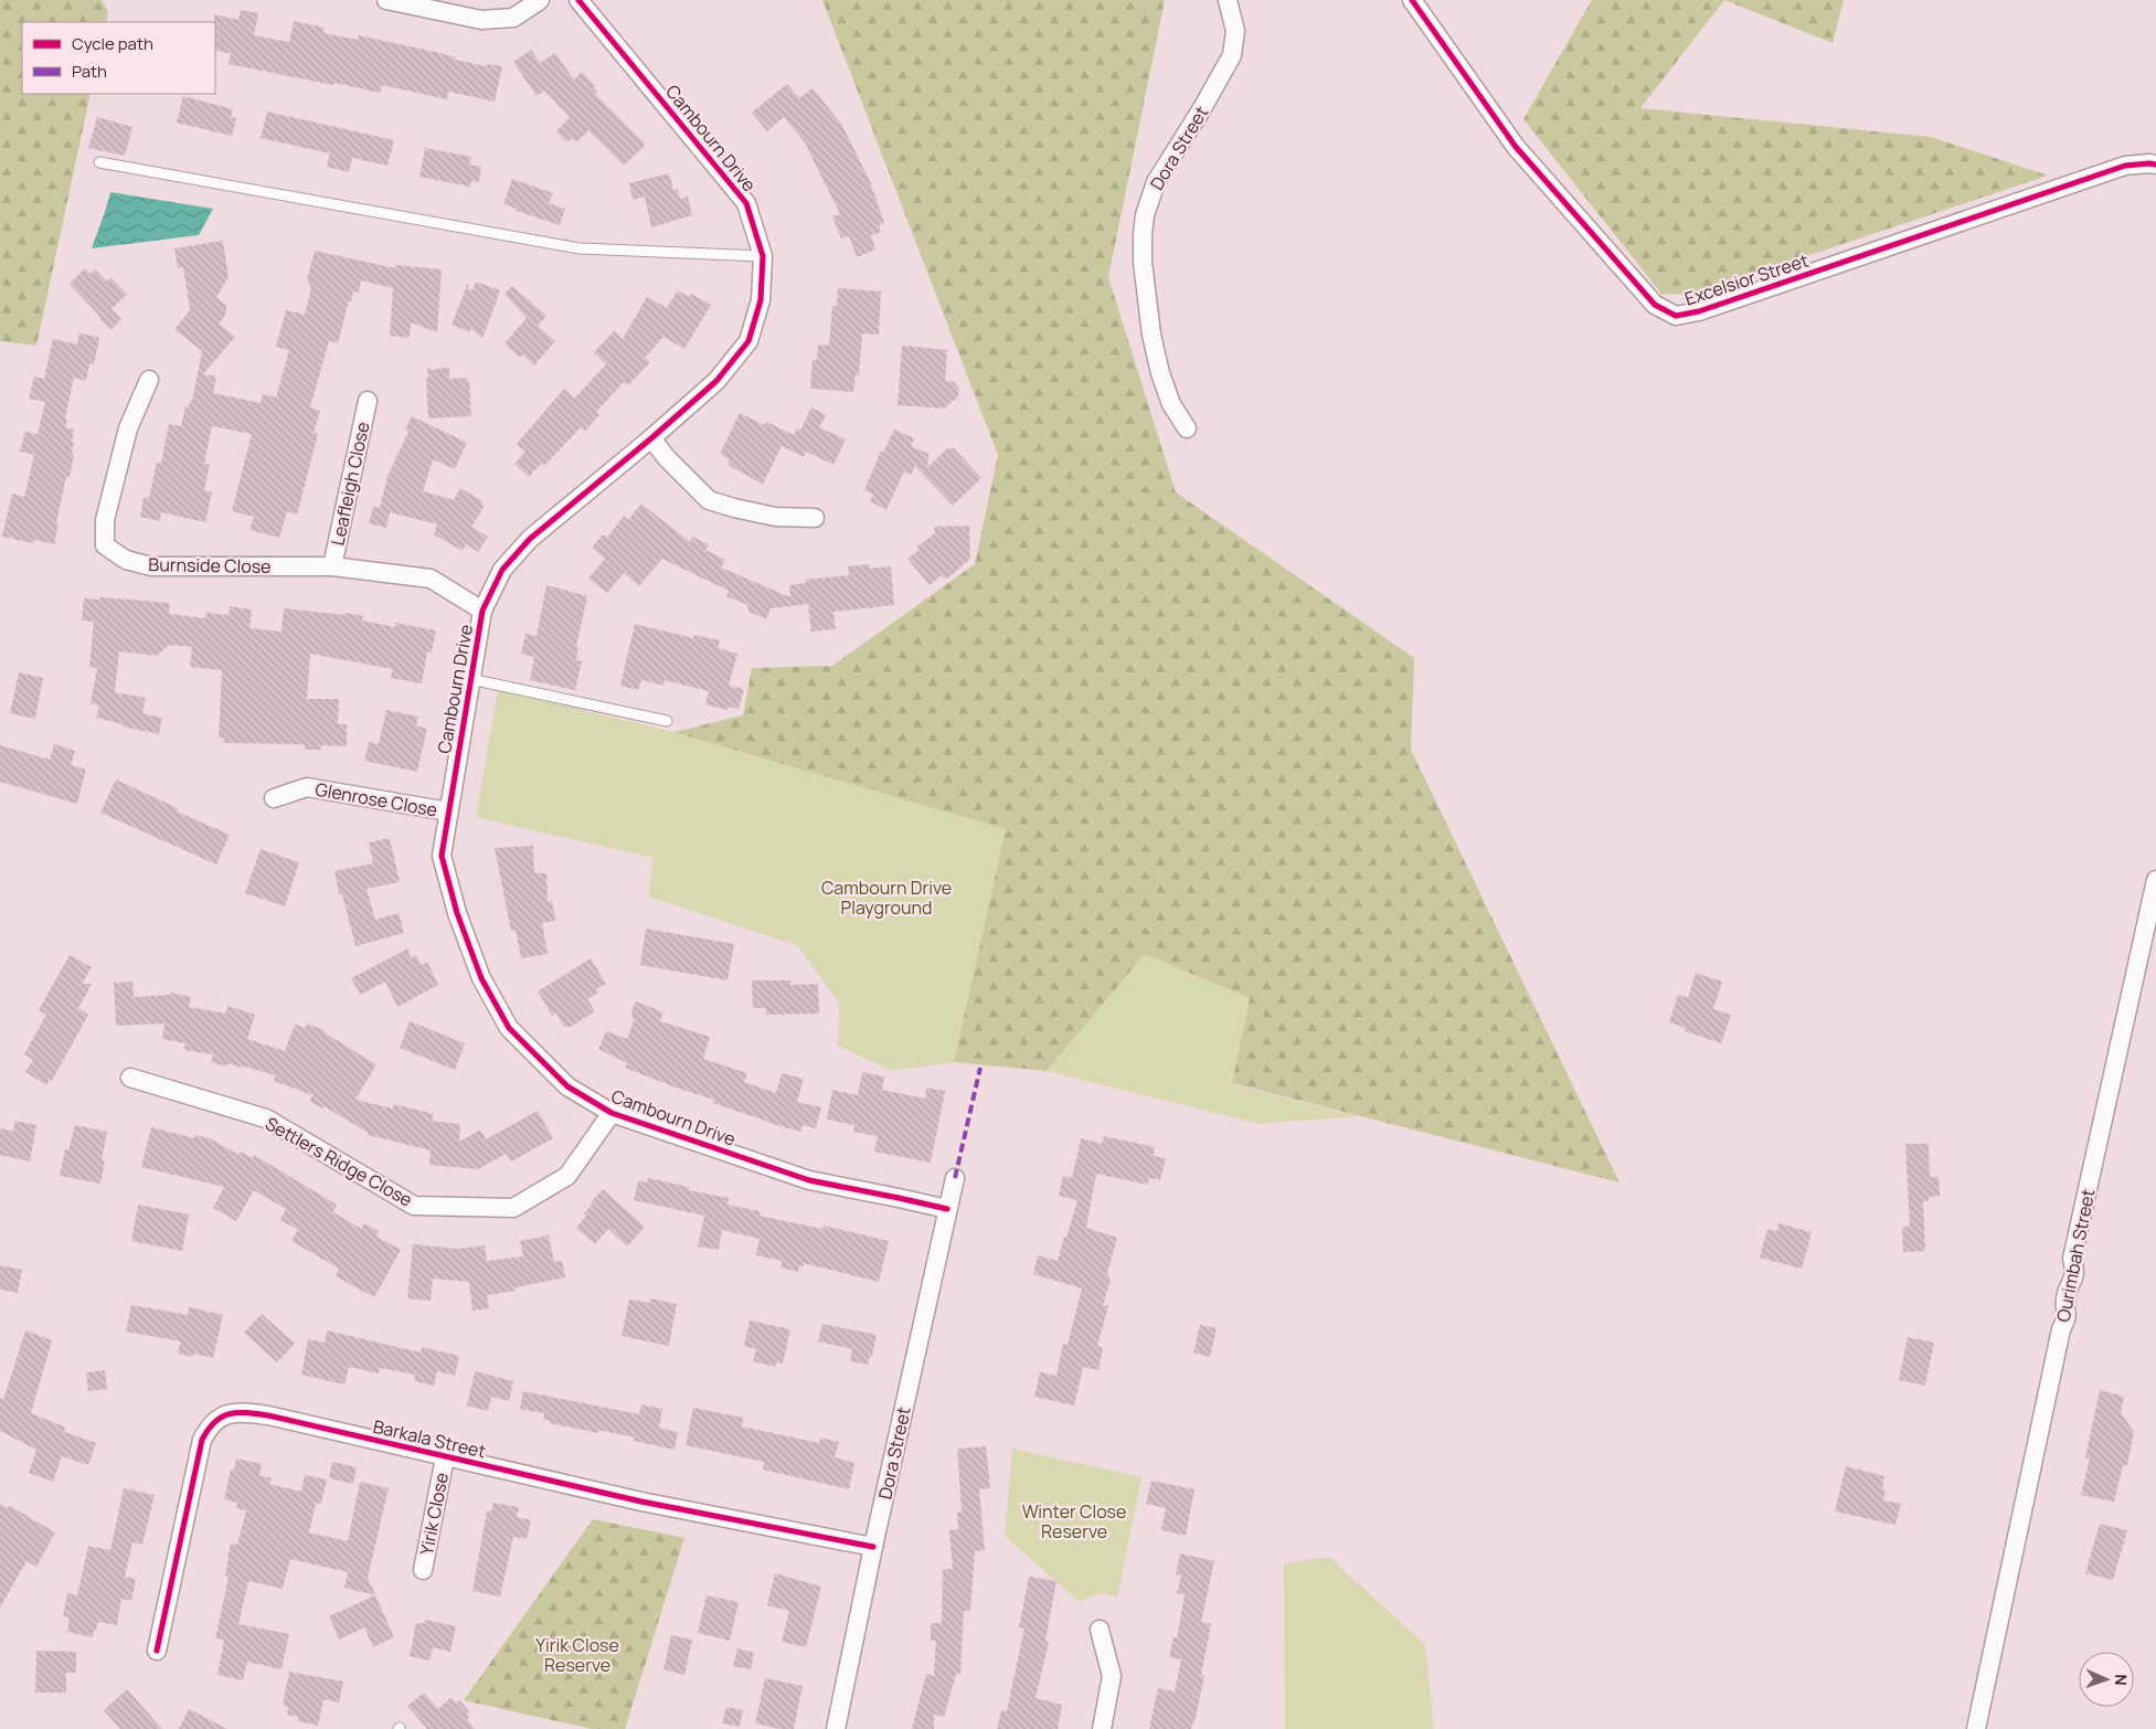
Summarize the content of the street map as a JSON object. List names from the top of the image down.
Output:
{
  "streets": {
    "street": [
      "Cambourn Drive",
      "Dora Street",
      "Excelsior Street",
      "Leafleigh Close",
      "Burnside Close",
      "Glenrose Close",
      "Settlers Ridge Close",
      "Ourimbah Street",
      "Barkala Street",
      "Yirik Close"
    ]
  },
  "crossings": [
    ["Cambourn Drive", "Dora Street"],
    ["Cambourn Drive", "Burnside Close"],
    ["Cambourn Drive", "Glenrose Close"],
    ["Cambourn Drive", "Settlers Ridge Close"],
    ["Dora Street", "Barkala Street"],
    ["Leafleigh Close", "Burnside Close"],
    ["Barkala Street", "Yirik Close"]
  ],
  "parks": ["Cambourn Drive Playground", "Winter Close Reserve", "Yirik Close Reserve"],
  "legend": ["Cycle path", "Path"],
  "north": "right"
}
